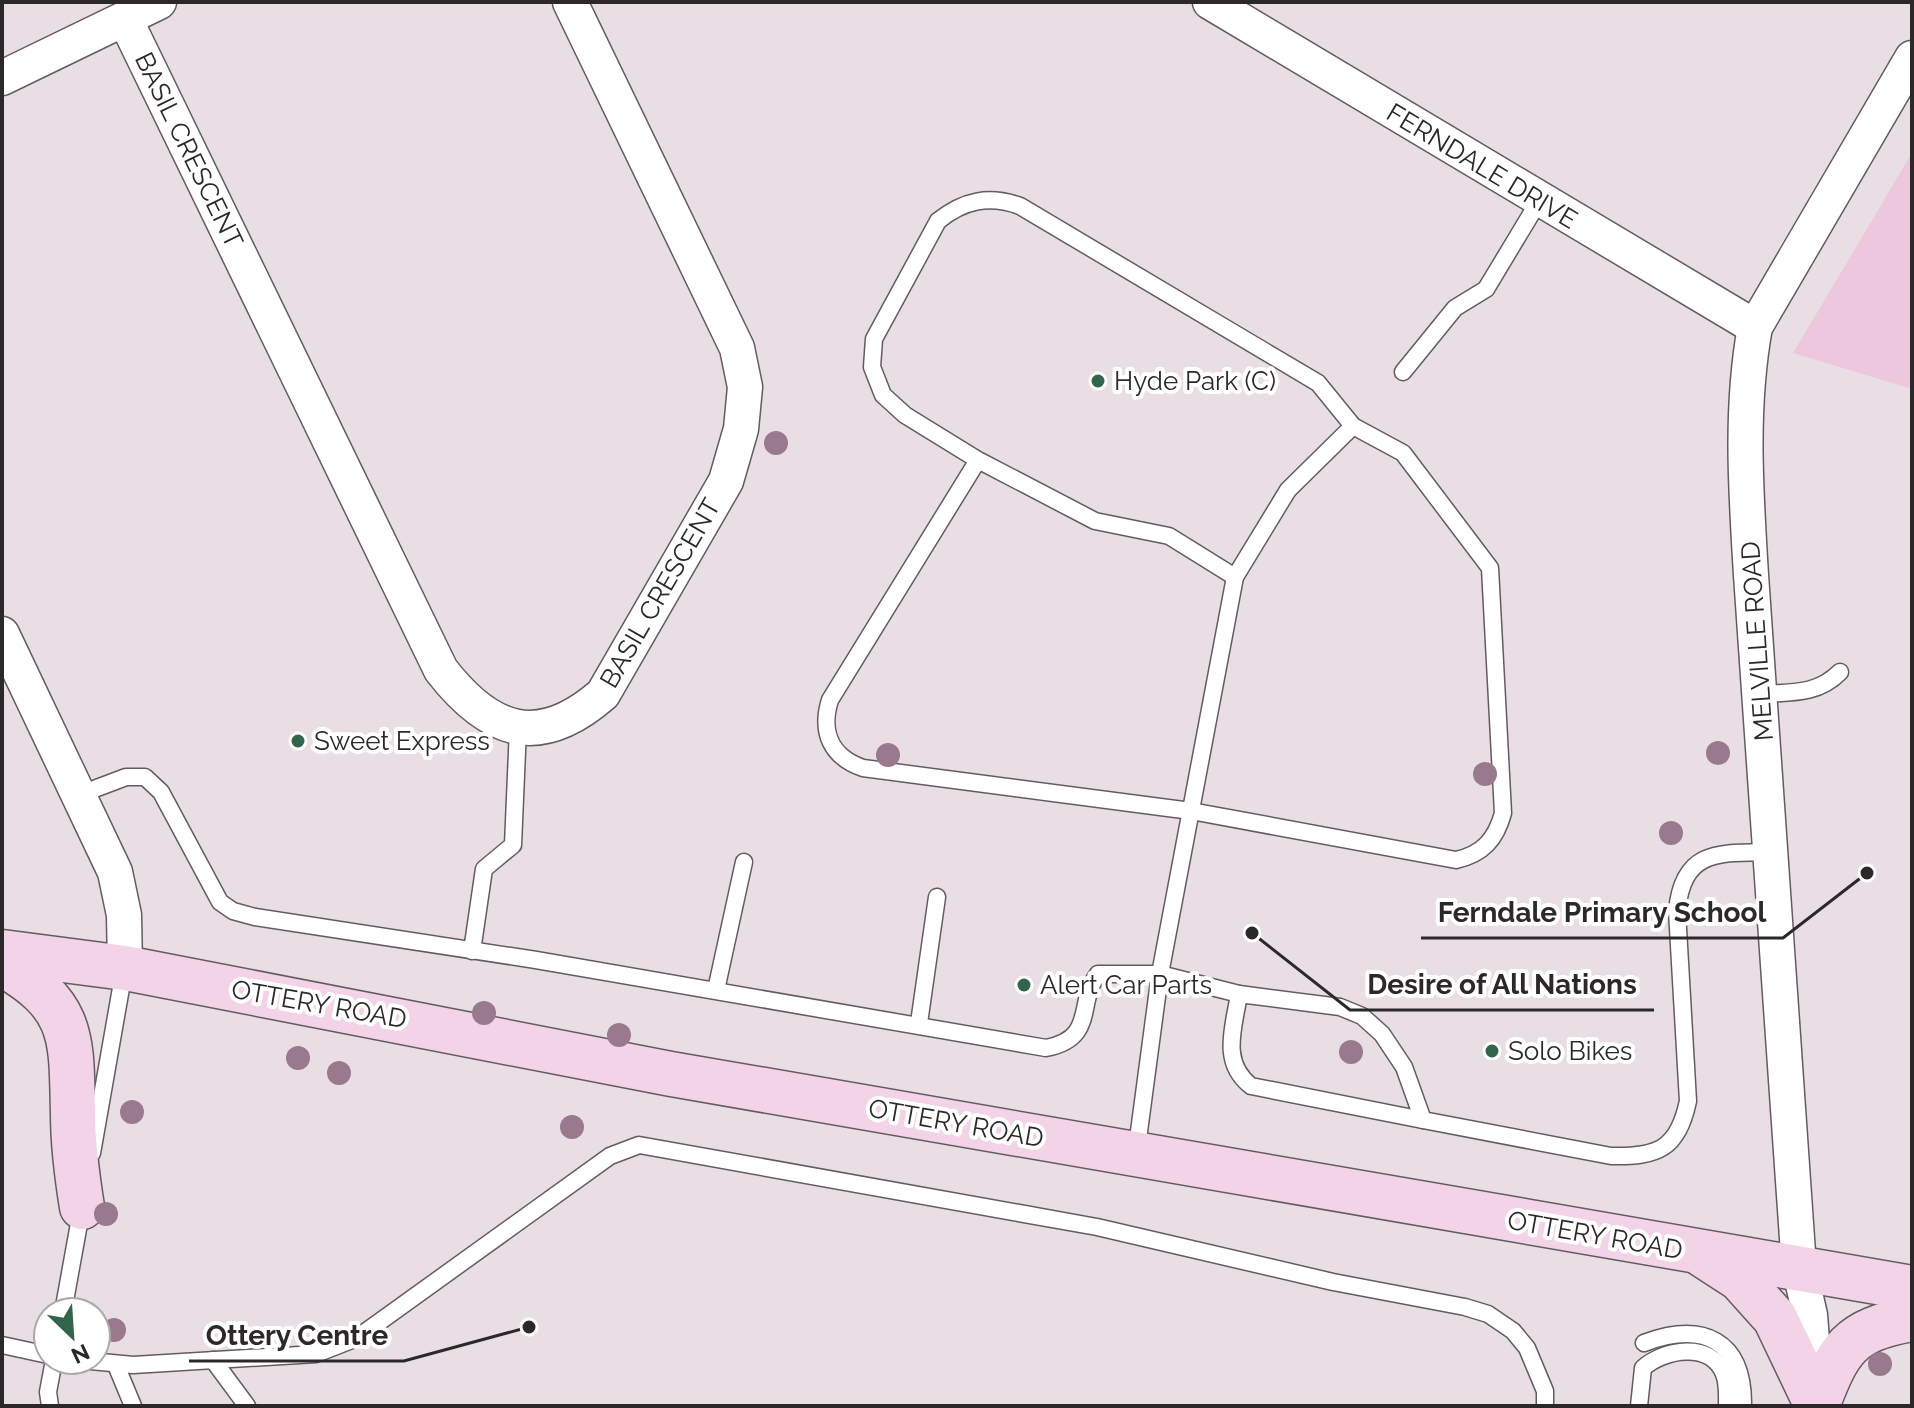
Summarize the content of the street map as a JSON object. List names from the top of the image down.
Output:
{
  "streets": {
    "street": [
      "BASIL CRESCENT",
      "FERNDALE DRIVE",
      "MELVILLE ROAD",
      "OTTERY ROAD"
    ]
  },
  "crossings": [
    ["FERNDALE DRIVE", "MELVILLE ROAD"],
    ["MELVILLE ROAD", "OTTERY ROAD"]
  ],
  "places": [
    "Hyde Park (C)",
    "Sweet Express",
    "Ferndale Primary School",
    "Desire of All Nations",
    "Alert Car Parts",
    "Solo Bikes",
    "Ottery Centre"
  ],
  "north": "bottom right"
}
